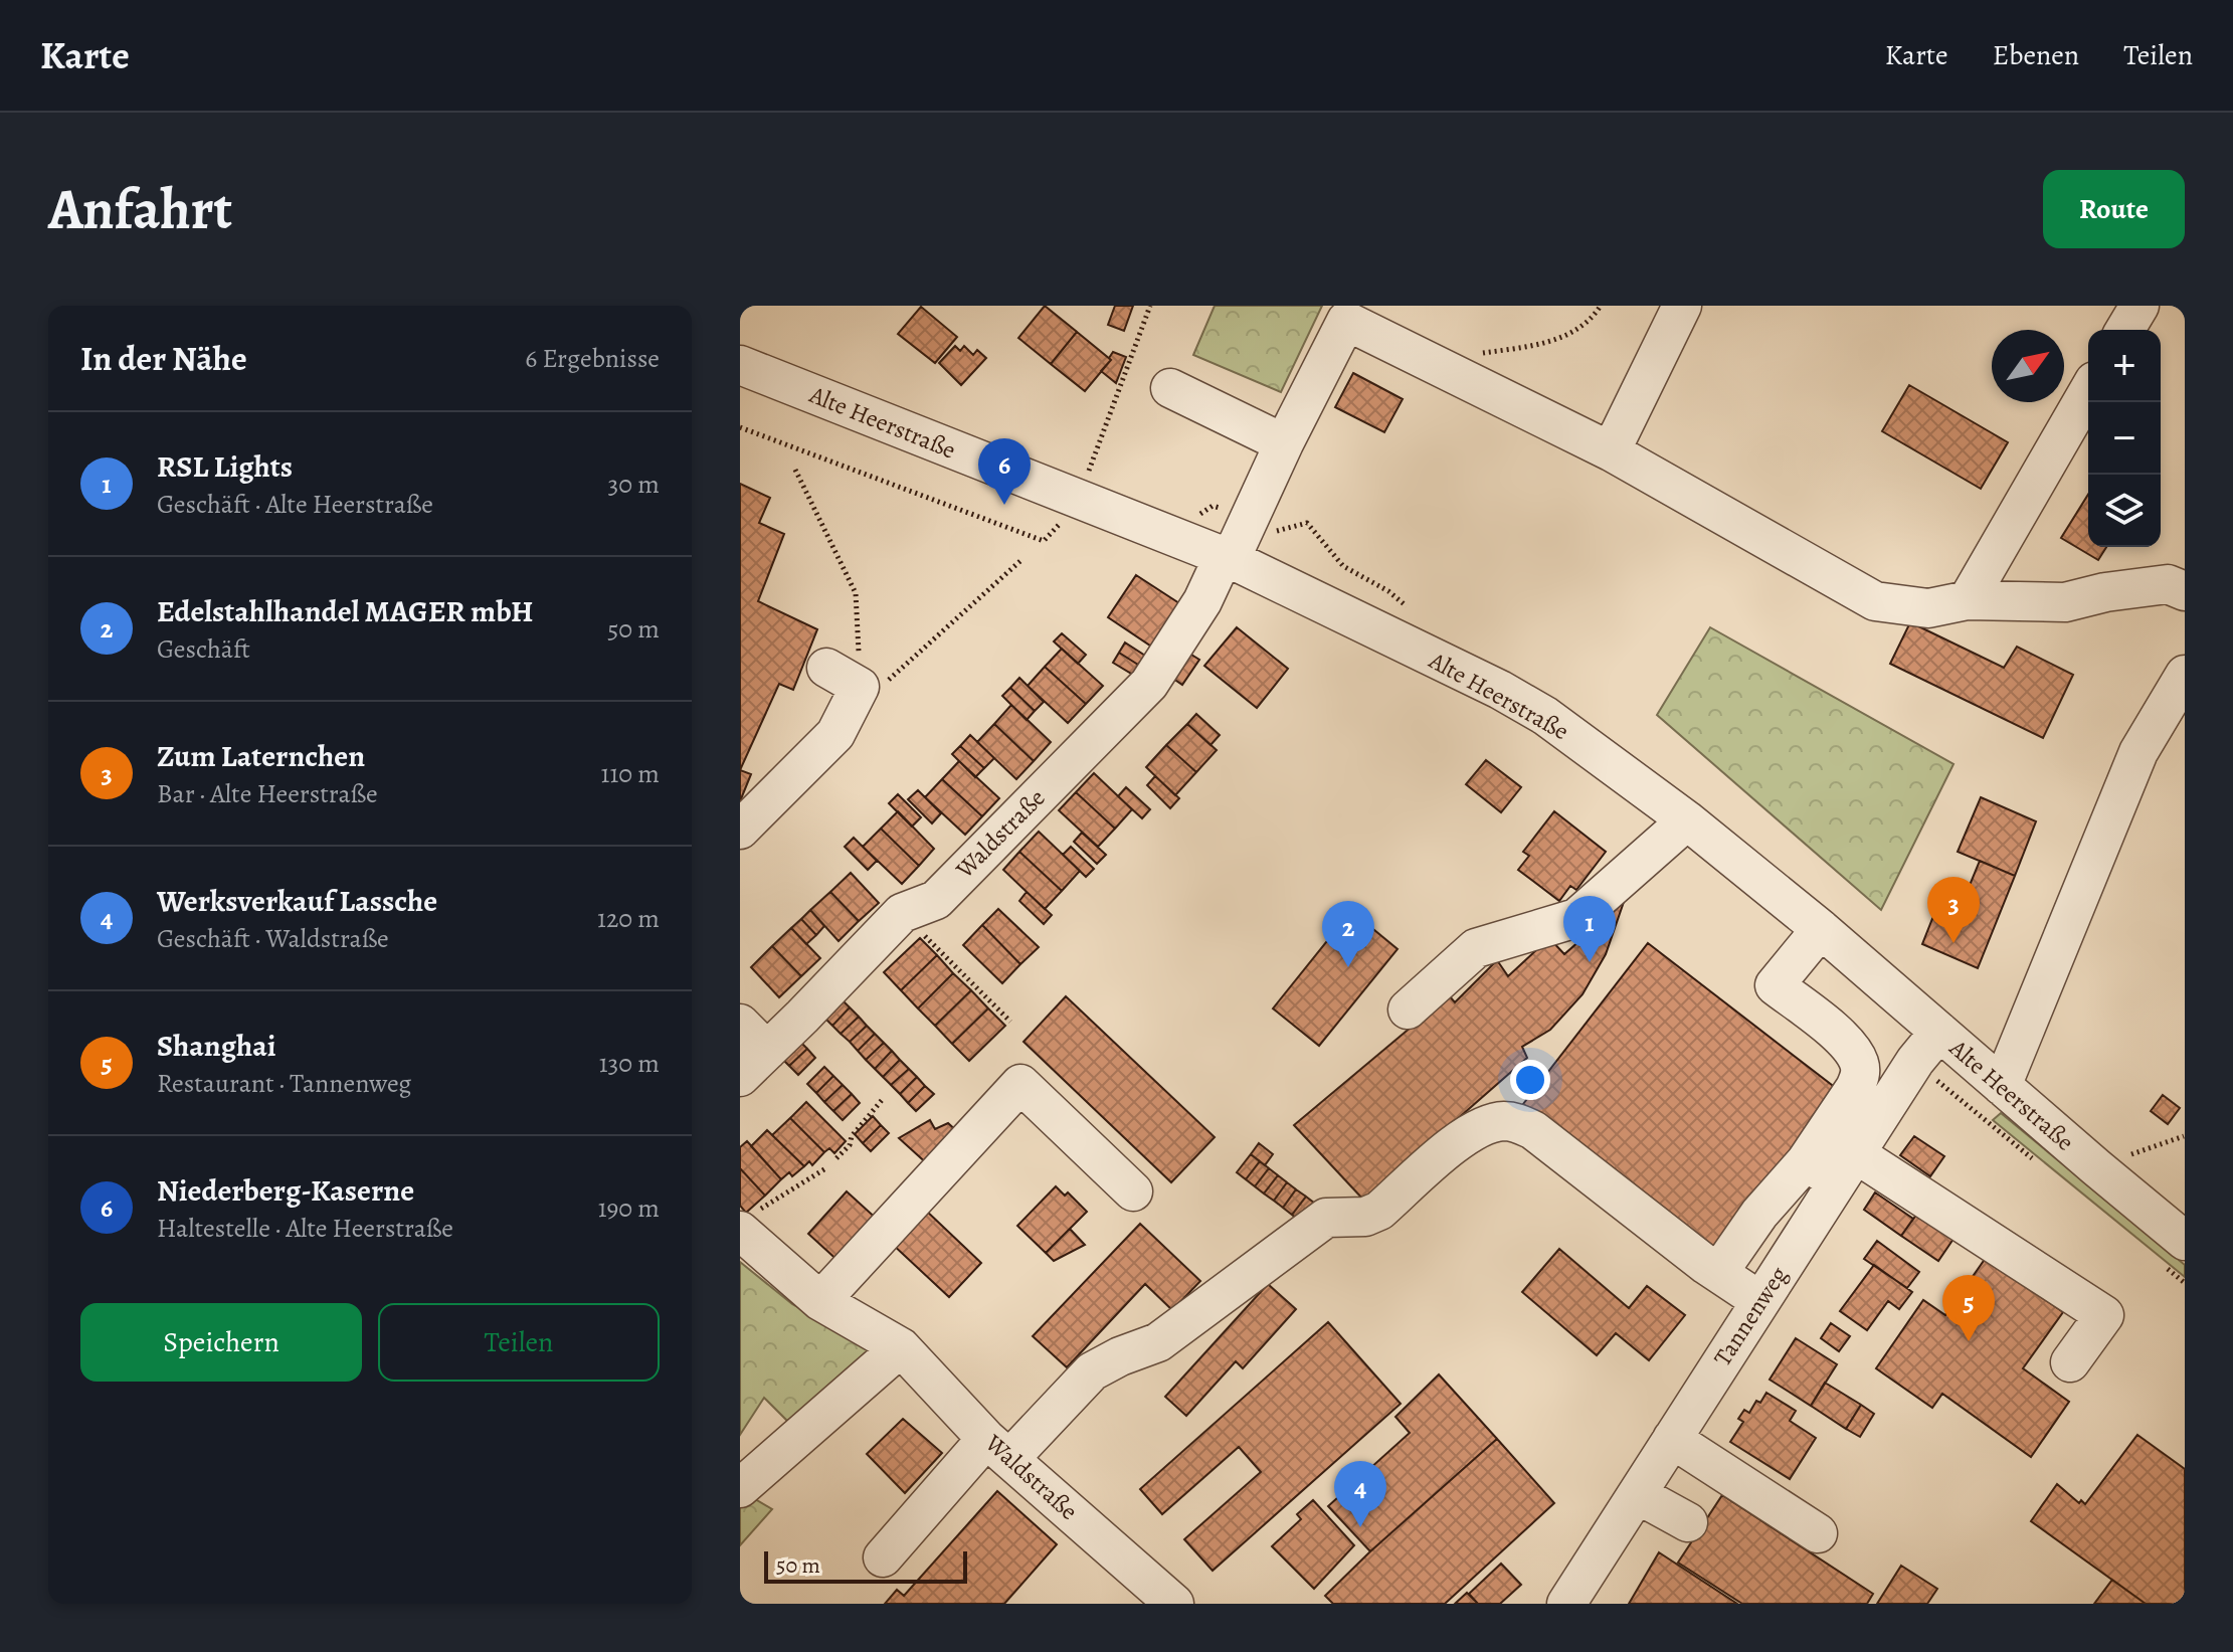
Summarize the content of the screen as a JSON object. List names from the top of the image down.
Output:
{
  "streets": {
    "street": ["Alte Heerstraße", "Waldstraße", "Tannenweg"]
  },
  "crossings": [
    ["Alte Heerstraße", "Waldstraße"],
    ["Alte Heerstraße", "Tannenweg"]
  ],
  "scale_bar": "50 m",
  "north": "top right",
  "page": {
    "header": "Karte",
    "nav": ["Karte", "Ebenen", "Teilen"],
    "buttons": [
      "Route",
      ["Speichern", "Teilen"]
    ],
    "title": "Anfahrt",
    "heading": ["In der Nähe", "6 Ergebnisse"],
    "map_buttons": ["+", "−"],
    "list": [
      {
        "mark": "1",
        "name": "RSL Lights",
        "note": "Geschäft · Alte Heerstraße",
        "value": "30 m"
      },
      {
        "mark": "2",
        "name": "Edelstahlhandel MAGER mbH",
        "note": "Geschäft",
        "value": "50 m"
      },
      {
        "mark": "3",
        "name": "Zum Laternchen",
        "note": "Bar · Alte Heerstraße",
        "value": "110 m"
      },
      {
        "mark": "4",
        "name": "Werksverkauf Lassche",
        "note": "Geschäft · Waldstraße",
        "value": "120 m"
      },
      {
        "mark": "5",
        "name": "Shanghai",
        "note": "Restaurant · Tannenweg",
        "value": "130 m"
      },
      {
        "mark": "6",
        "name": "Niederberg-Kaserne",
        "note": "Haltestelle · Alte Heerstraße",
        "value": "190 m"
      }
    ],
    "pins": [
      "6",
      "3",
      "1",
      "2",
      "5",
      "4"
    ],
    "scale": "50 m"
  }
}
